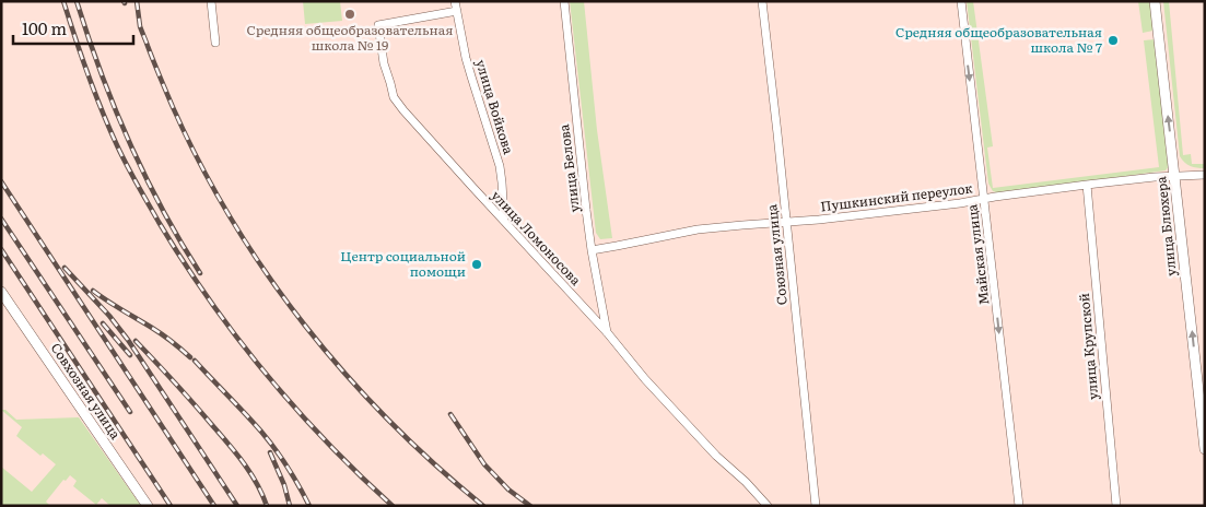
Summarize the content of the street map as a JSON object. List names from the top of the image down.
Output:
{
  "streets": {
    "street": [
      "улица Войкова",
      "улица Белова",
      "Пушкинский переулок",
      "улица Блюхера",
      "улица Ломоносова",
      "Союзная улица",
      "Майская улица",
      "улица Крупской",
      "Совхозная улица"
    ]
  },
  "crossings": [
    ["улица Войкова", "улица Ломоносова"],
    ["улица Белова", "Пушкинский переулок"],
    ["улица Белова", "улица Ломоносова"],
    ["Пушкинский переулок", "улица Блюхера"],
    ["Пушкинский переулок", "Союзная улица"],
    ["Пушкинский переулок", "Майская улица"],
    ["Пушкинский переулок", "улица Крупской"]
  ],
  "one_way": ["улица Блюхера", "Майская улица"],
  "places": ["Средняя общеобразовательная школа № 19", "Средняя общеобразовательная школа № 7", "Центр социальной помощи"],
  "scale_bar": "100 m"
}
